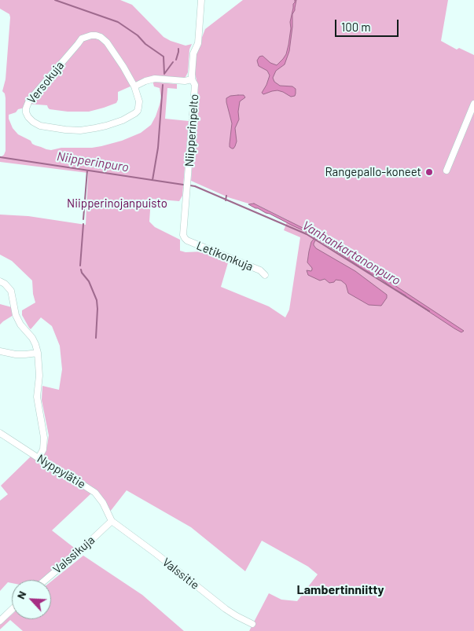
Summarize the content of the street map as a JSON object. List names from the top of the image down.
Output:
{
  "streets": {
    "street": [
      "Versokuja",
      "Niipperinpelto",
      "Letikonkuja",
      "Nyppylätie",
      "Valssikuja",
      "Valssitie"
    ]
  },
  "crossings": [
    ["Niipperinpelto", "Letikonkuja"],
    ["Nyppylätie", "Valssikuja"],
    ["Nyppylätie", "Valssitie"],
    ["Valssikuja", "Valssitie"]
  ],
  "districts": ["Lambertinniitty"],
  "water": ["Niipperinpuro", "Vanhankartanonpuro"],
  "parks": ["Niipperinojanpuisto"],
  "places": ["Rangepallo-koneet"],
  "scale_bar": "100 m",
  "north": "top left"
}
